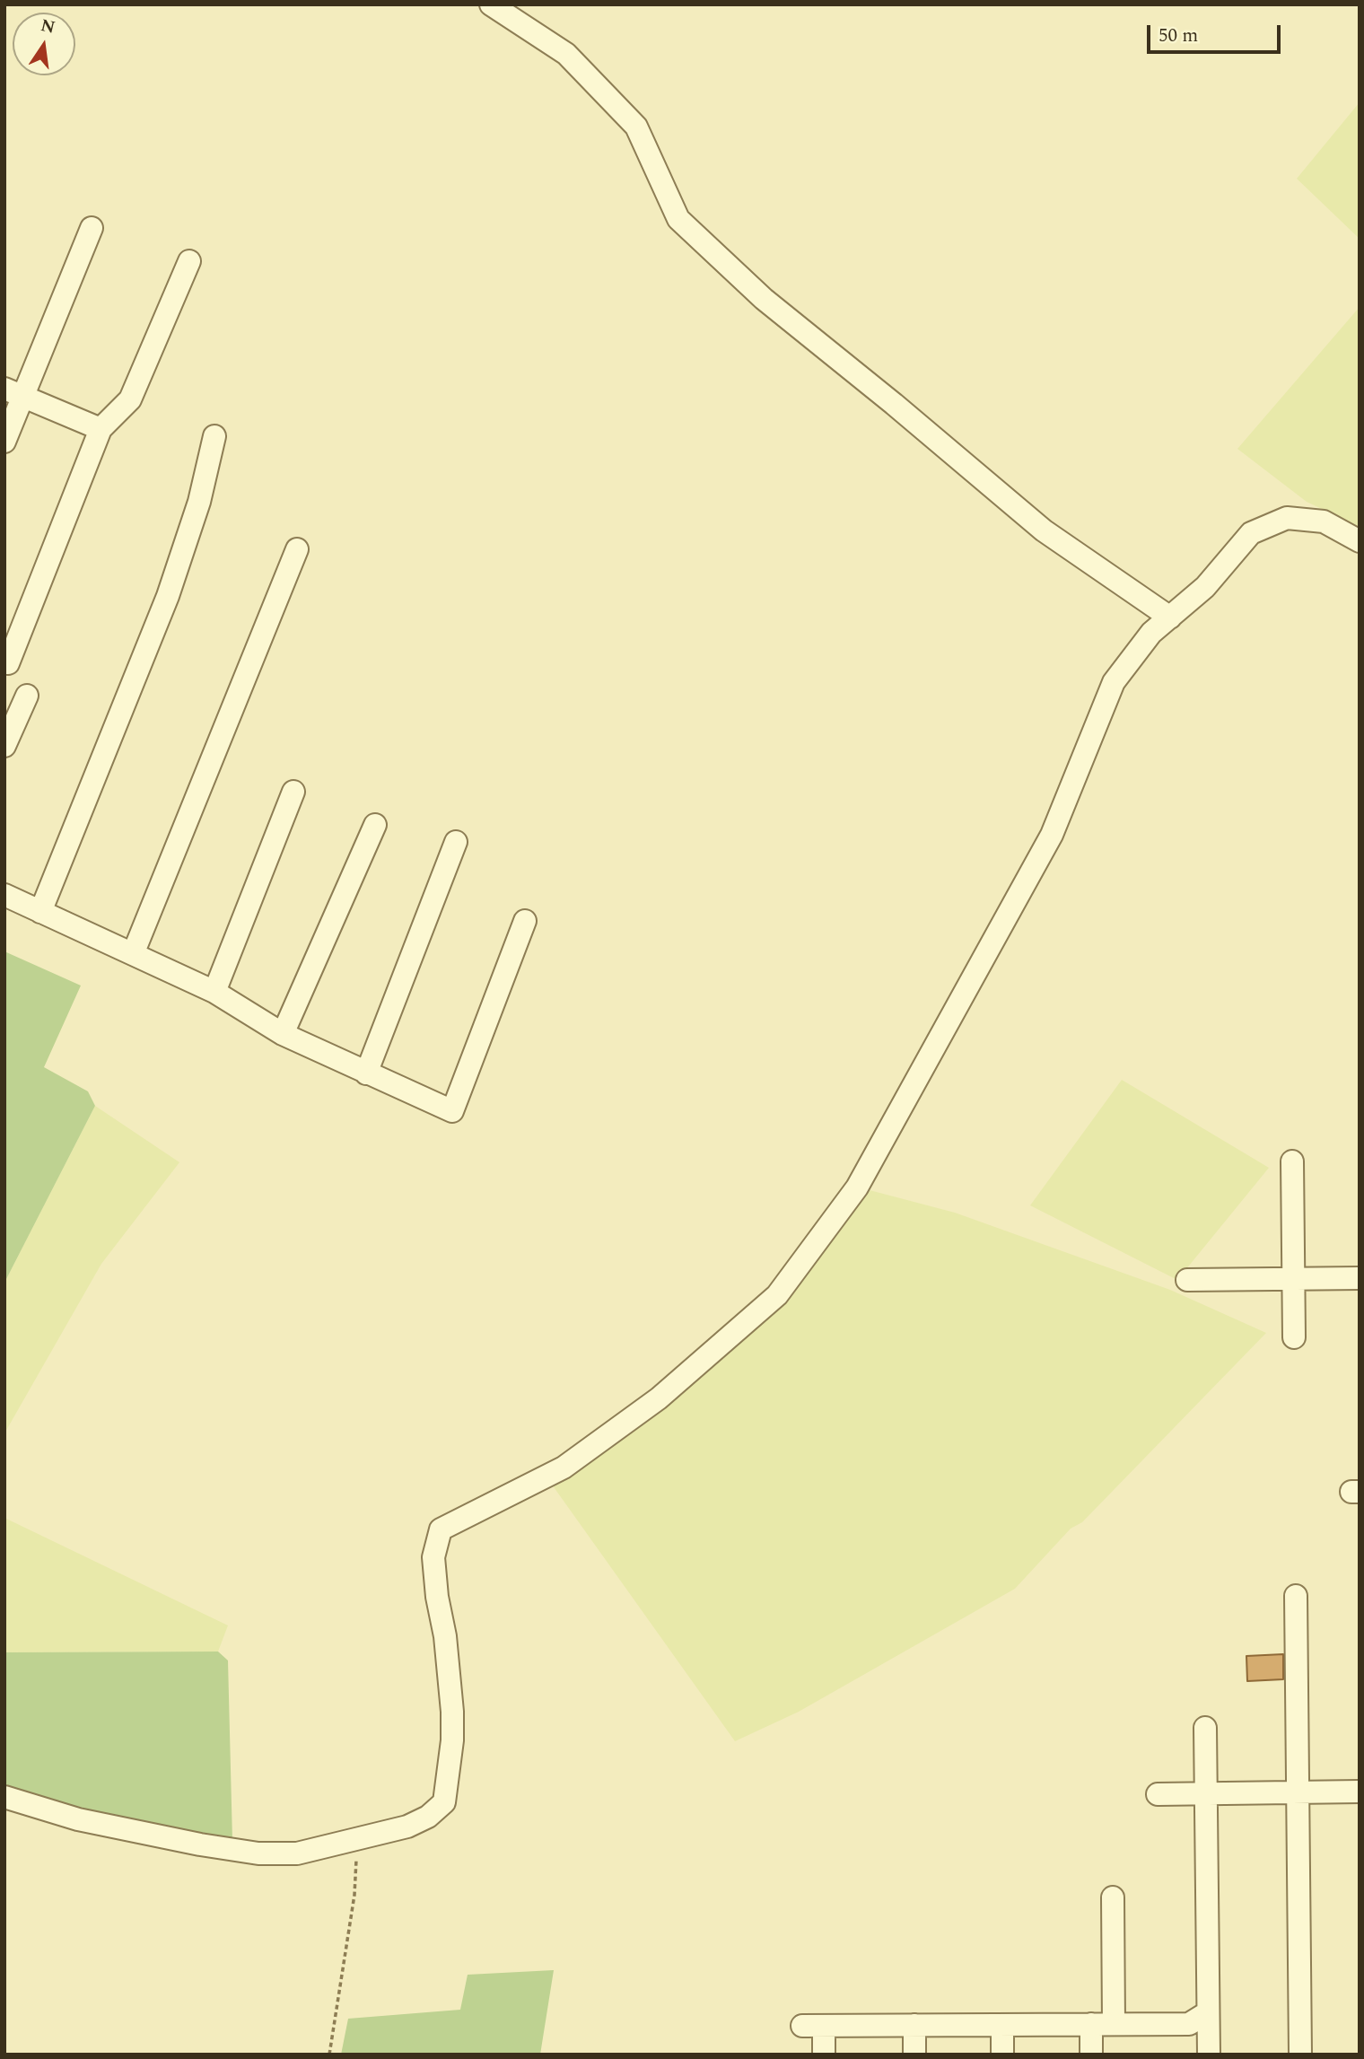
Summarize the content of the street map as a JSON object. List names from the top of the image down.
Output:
{
  "scale_bar": "50 m",
  "north": "top"
}
